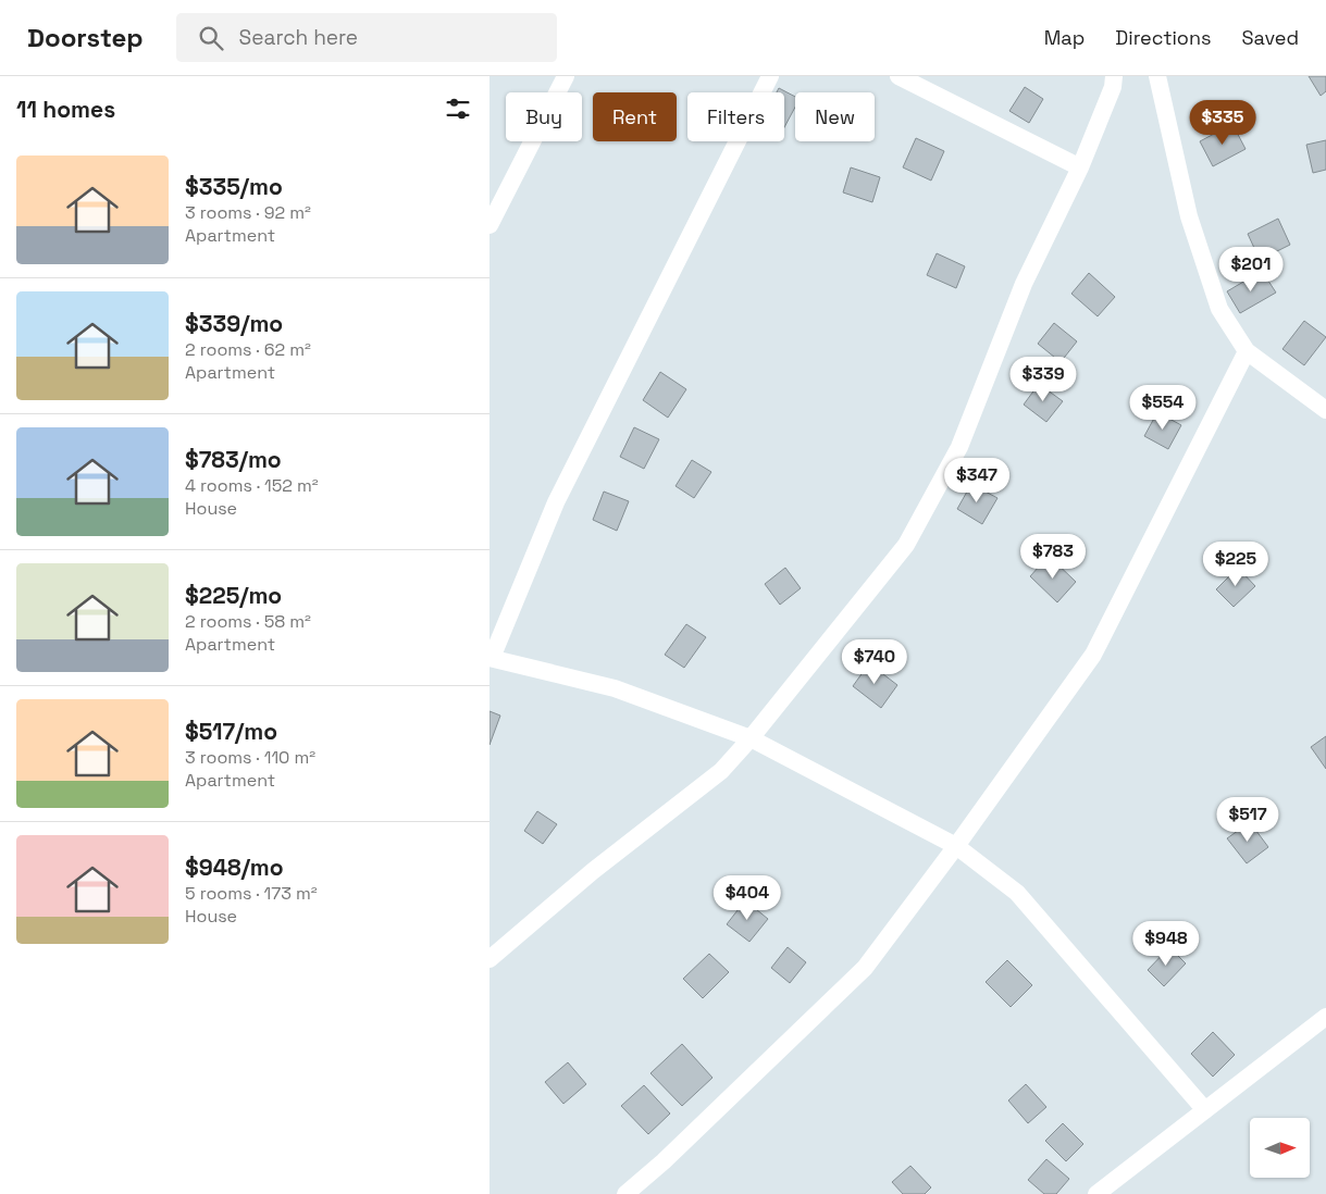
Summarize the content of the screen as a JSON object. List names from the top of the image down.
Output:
{
  "north": "right",
  "page": {
    "header": "Doorstep",
    "search": "Search here",
    "nav": ["Map", "Directions", "Saved"],
    "heading": "11 homes",
    "chip": [
      "Buy",
      "Rent",
      "Filters",
      "New"
    ],
    "price": [
      "$335",
      "$201",
      "$339",
      "$554",
      "$347",
      "$783",
      "$225",
      "$740",
      "$517",
      "$404",
      "$948"
    ],
    "list": [
      {
        "name": "$335/mo",
        "note": "3 rooms · 92 m² · Apartment"
      },
      {
        "name": "$339/mo",
        "note": "2 rooms · 62 m² · Apartment"
      },
      {
        "name": "$783/mo",
        "note": "4 rooms · 152 m² · House"
      },
      {
        "name": "$225/mo",
        "note": "2 rooms · 58 m² · Apartment"
      },
      {
        "name": "$517/mo",
        "note": "3 rooms · 110 m² · Apartment"
      },
      {
        "name": "$948/mo",
        "note": "5 rooms · 173 m² · House"
      }
    ]
  }
}
